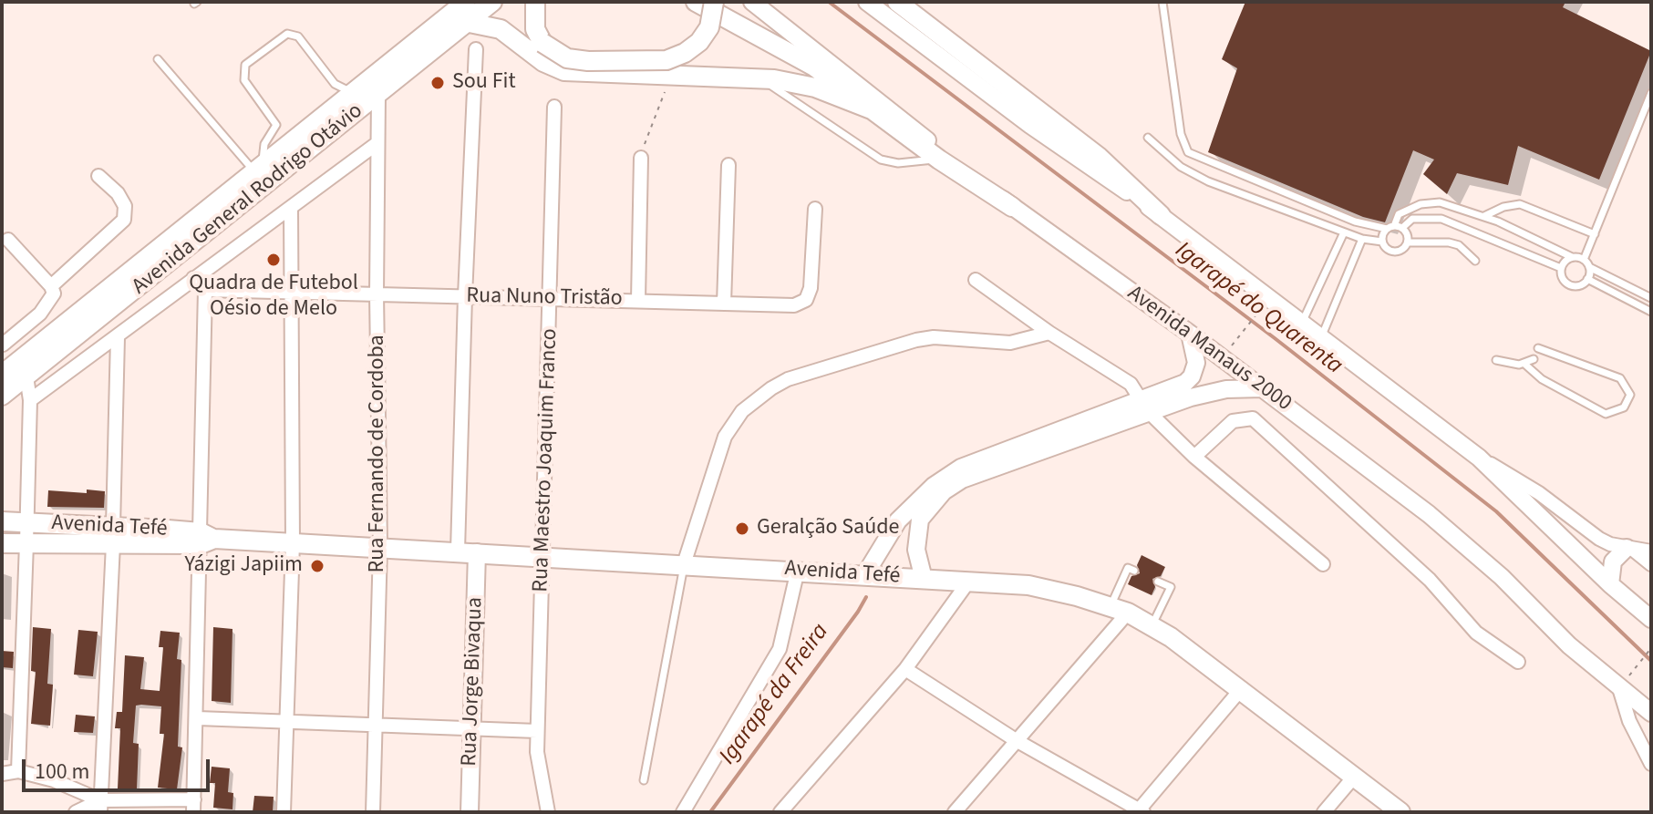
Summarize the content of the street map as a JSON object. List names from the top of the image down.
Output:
{
  "streets": {
    "main road": ["Avenida General Rodrigo Otávio", "Avenida Tefé"],
    "street": [
      "Rua Nuno Tristão",
      "Avenida Manaus 2000",
      "Rua Fernando de Cordoba",
      "Rua Maestro Joaquim Franco",
      "Rua Jorge Bivaqua"
    ]
  },
  "crossings": [
    ["Avenida General Rodrigo Otávio", "Rua Fernando de Cordoba"],
    ["Rua Nuno Tristão", "Rua Fernando de Cordoba"],
    ["Rua Nuno Tristão", "Rua Maestro Joaquim Franco"],
    ["Rua Fernando de Cordoba", "Avenida Tefé"],
    ["Rua Maestro Joaquim Franco", "Avenida Tefé"],
    ["Avenida Tefé", "Rua Jorge Bivaqua"]
  ],
  "water": ["Igarapé do Quarenta", "Igarapé da Freira"],
  "places": [
    "Sou Fit",
    "Quadra de Futebol Oésio de Melo",
    "Geralção Saúde",
    "Yázigi Japiim"
  ],
  "scale_bar": "100 m"
}
